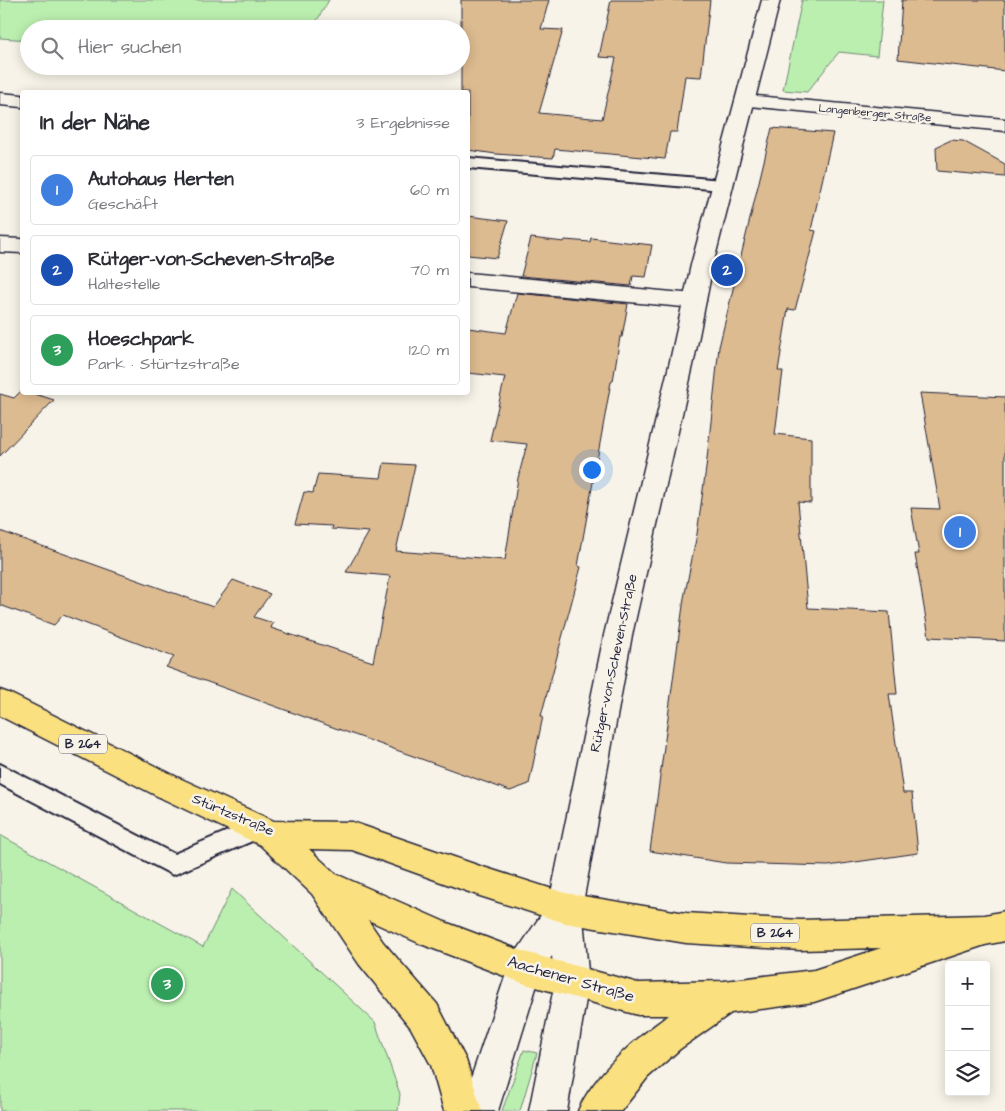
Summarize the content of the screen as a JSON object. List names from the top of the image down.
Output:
{
  "streets": {
    "main road": ["B 264", "Stürtzstraße", "Aachener Straße"],
    "street": ["Langenberger Straße", "Rütger-von-Scheven-Straße"]
  },
  "crossings": [
    ["Langenberger Straße", "Rütger-von-Scheven-Straße"],
    ["Rütger-von-Scheven-Straße", "Stürtzstraße"],
    ["Rütger-von-Scheven-Straße", "Aachener Straße"],
    ["Stürtzstraße", "Aachener Straße"]
  ],
  "page": {
    "search": "Hier suchen",
    "heading": ["In der Nähe", "3 Ergebnisse"],
    "list": [
      {
        "mark": "1",
        "name": "Autohaus Herten",
        "note": "Geschäft",
        "value": "60 m"
      },
      {
        "mark": "2",
        "name": "Rütger-von-Scheven-Straße",
        "note": "Haltestelle",
        "value": "70 m"
      },
      {
        "mark": "3",
        "name": "Hoeschpark",
        "note": "Park · Stürtzstraße",
        "value": "120 m"
      }
    ],
    "pins": ["2", "1", "3"],
    "map_buttons": ["+", "−"]
  }
}
